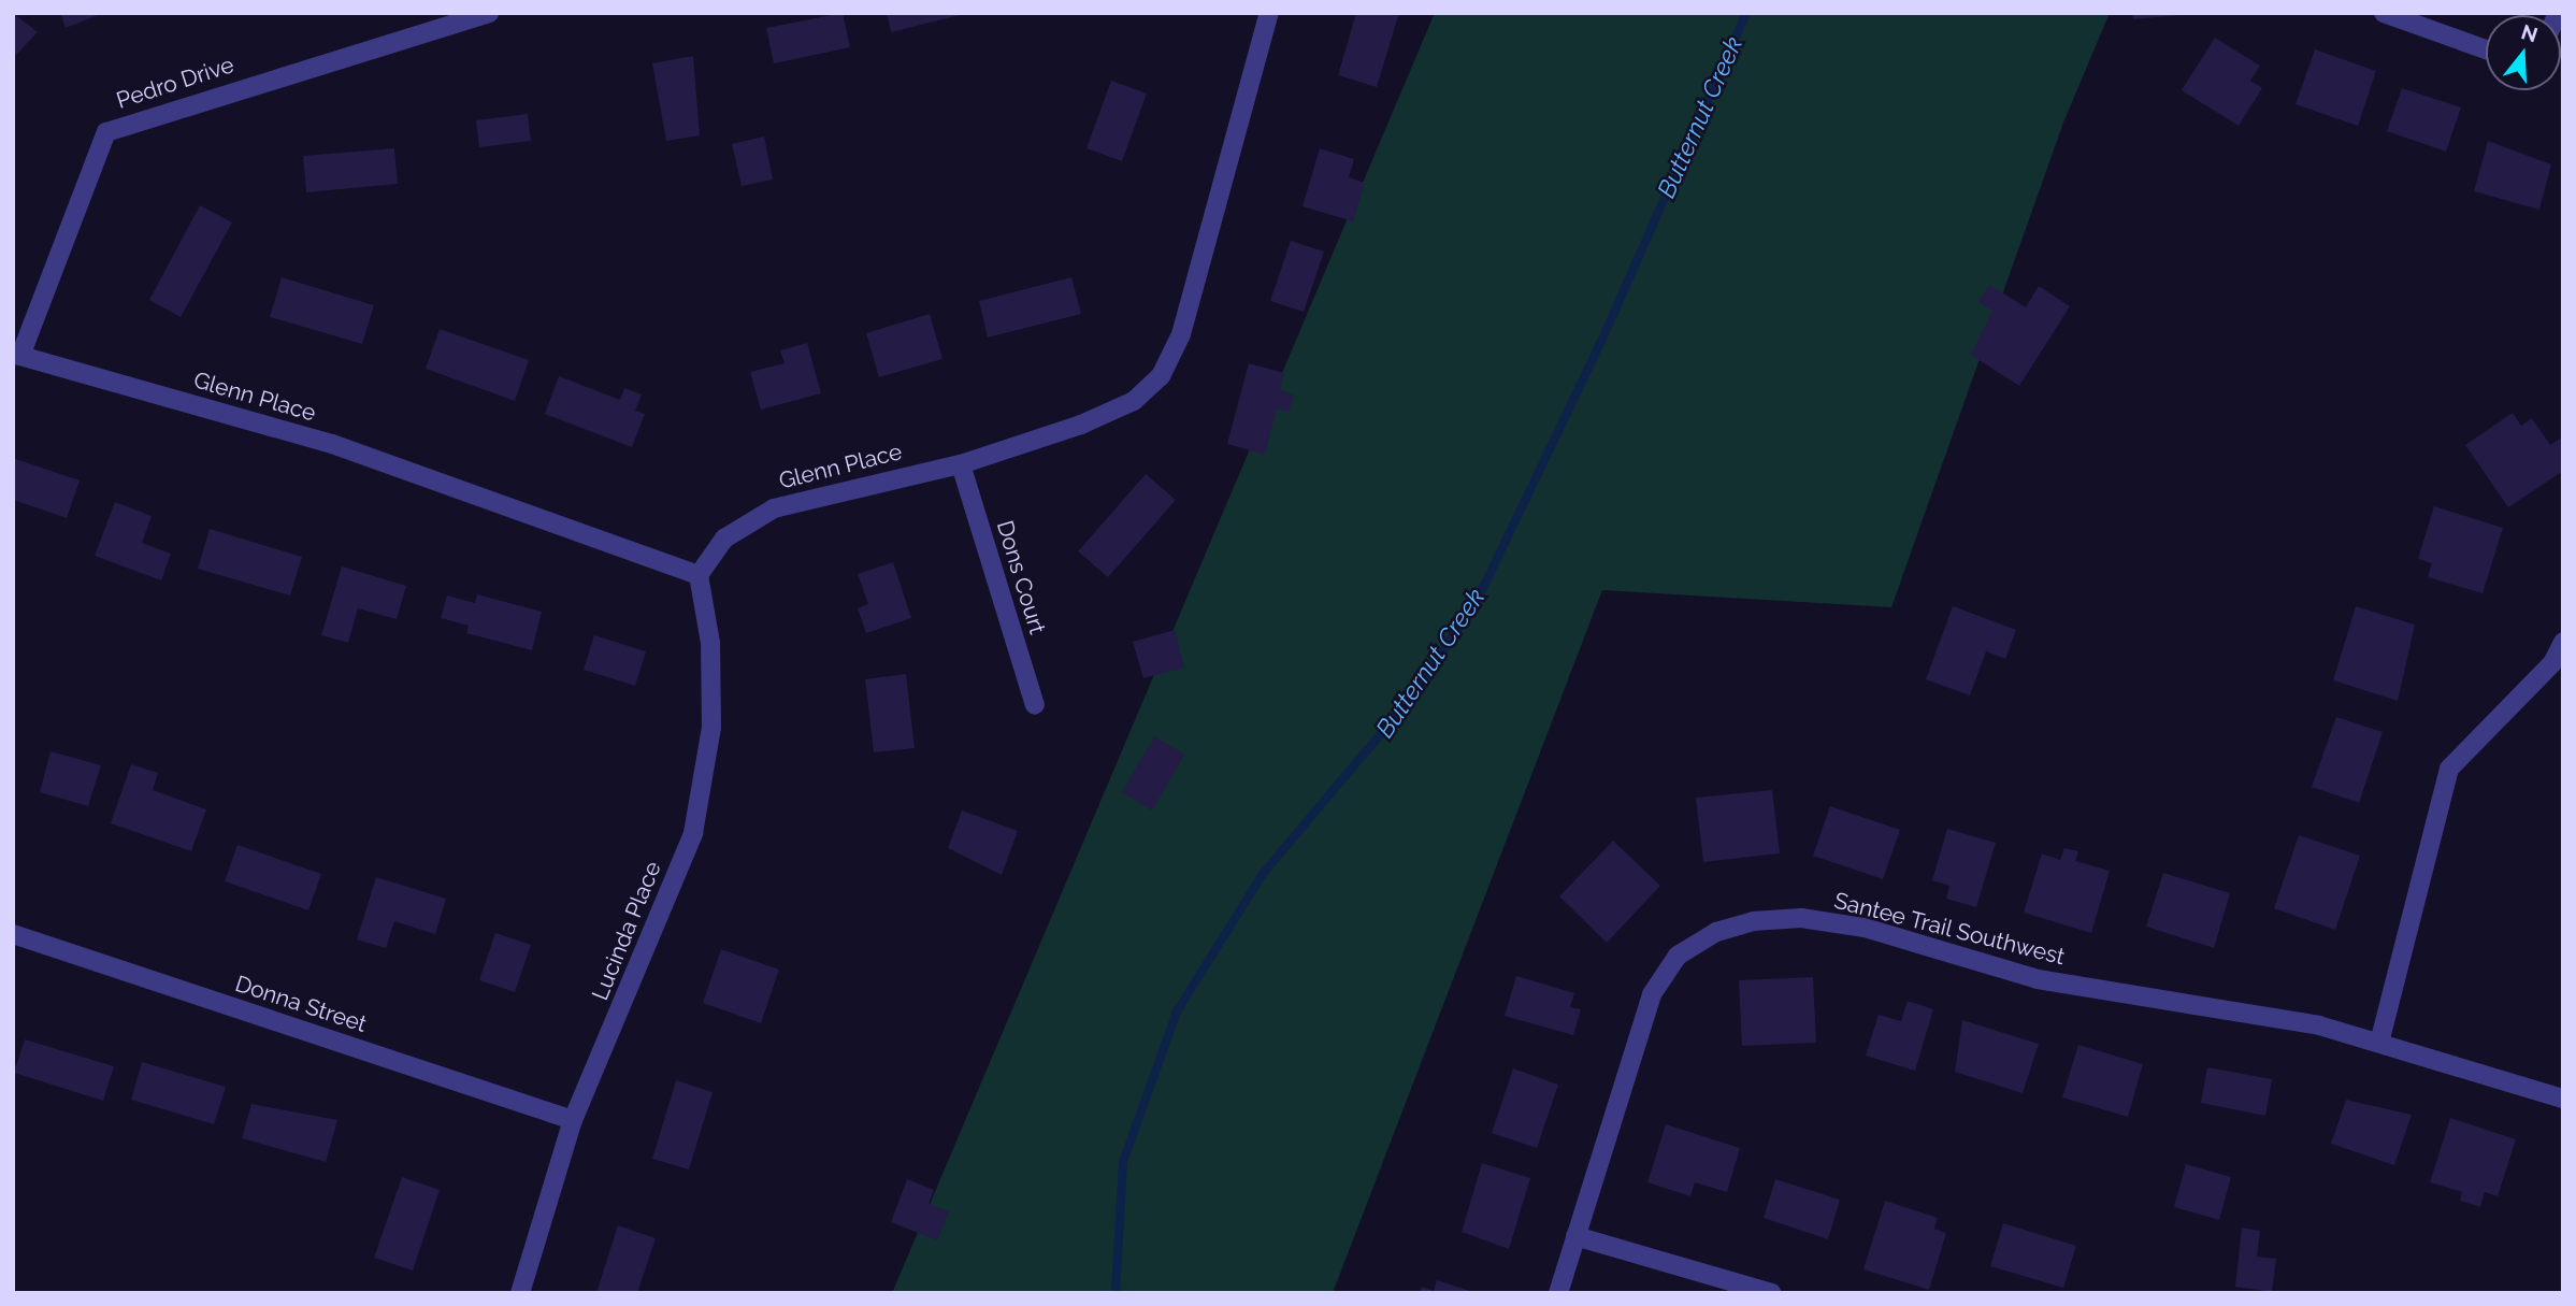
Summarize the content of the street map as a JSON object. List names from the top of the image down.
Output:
{
  "streets": {
    "street": [
      "Pedro Drive",
      "Glenn Place",
      "Dons Court",
      "Santee Trail Southwest",
      "Lucinda Place",
      "Donna Street"
    ]
  },
  "crossings": [
    ["Pedro Drive", "Glenn Place"],
    ["Glenn Place", "Dons Court"],
    ["Glenn Place", "Lucinda Place"],
    ["Lucinda Place", "Donna Street"]
  ],
  "water": ["Butternut Creek"],
  "north": "top"
}
